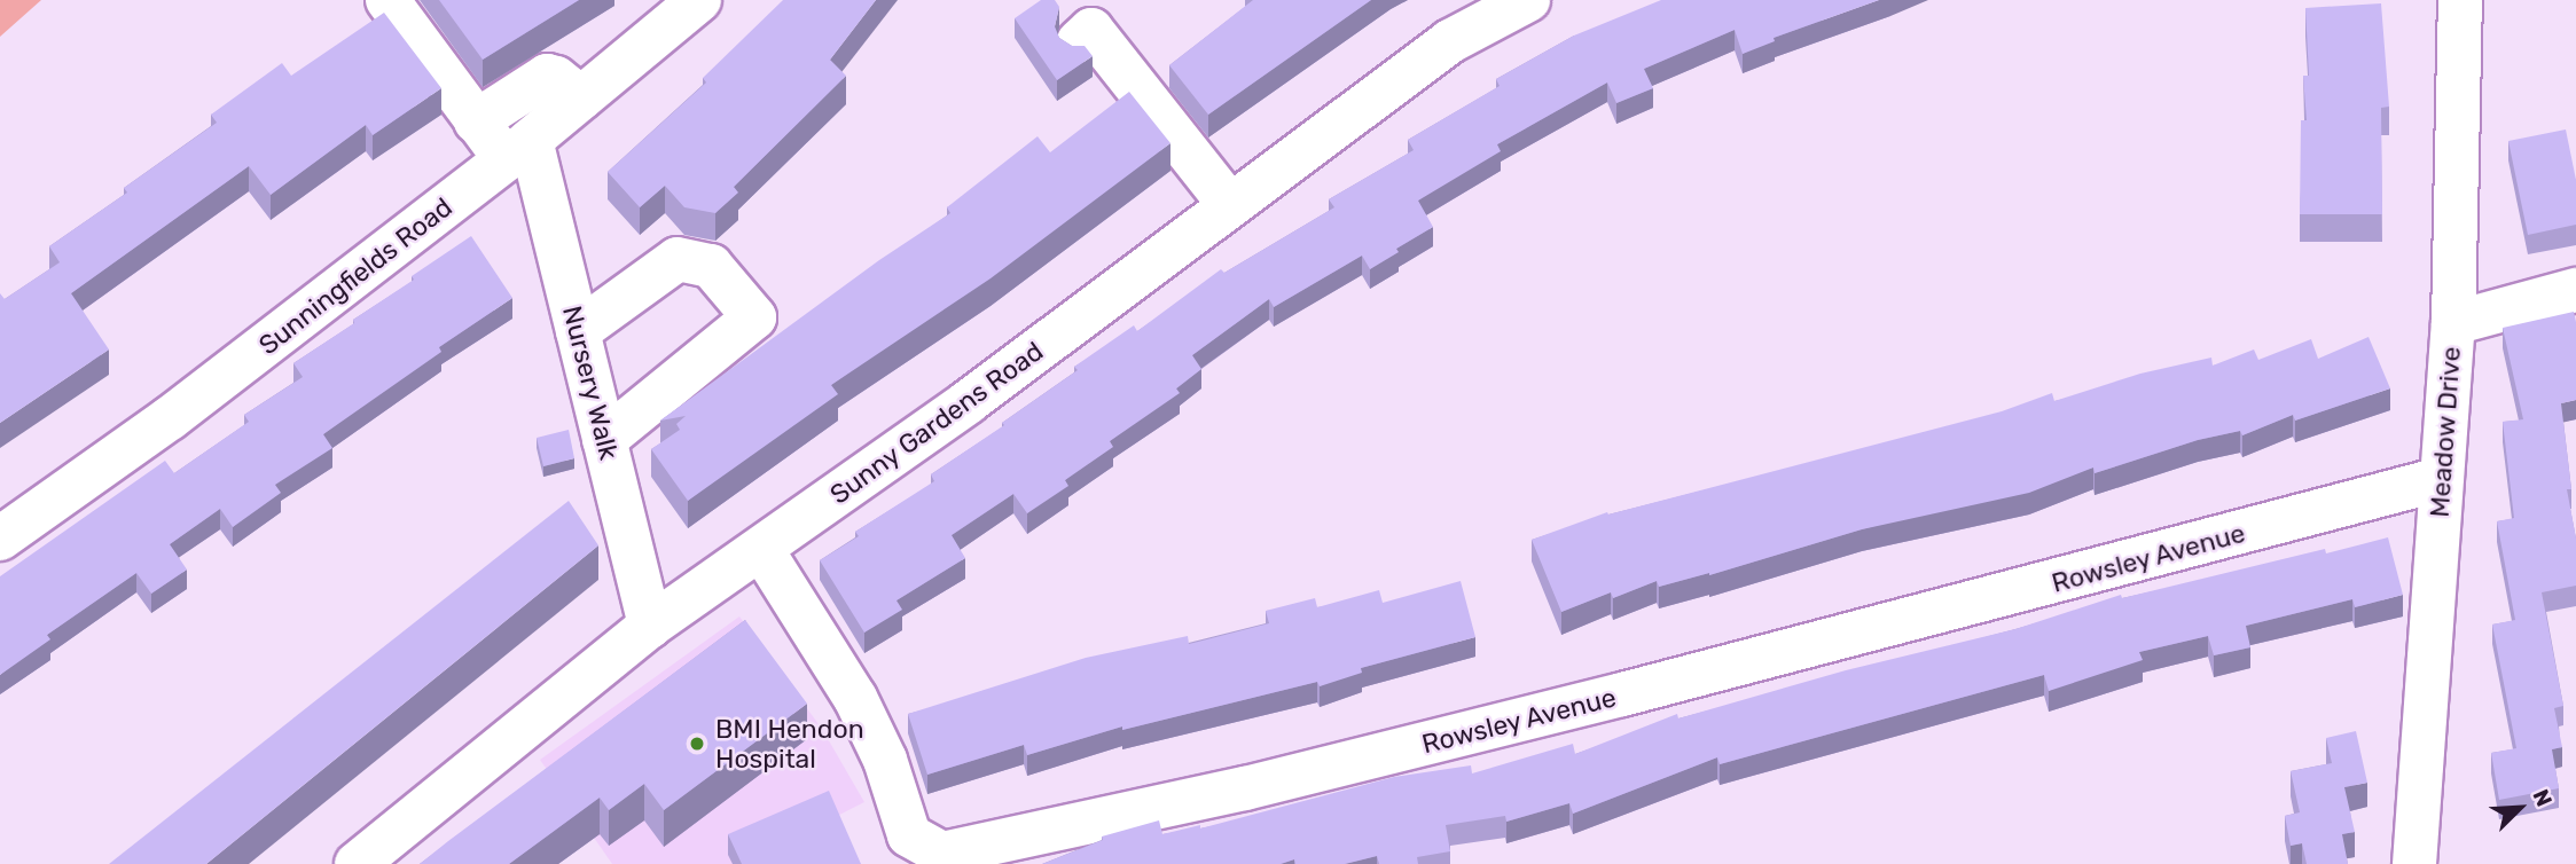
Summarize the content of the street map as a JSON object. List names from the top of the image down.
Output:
{
  "streets": {
    "street": [
      "Sunningfields Road",
      "Nursery Walk",
      "Sunny Gardens Road",
      "Meadow Drive",
      "Rowsley Avenue"
    ]
  },
  "crossings": [
    ["Sunningfields Road", "Nursery Walk"],
    ["Nursery Walk", "Sunny Gardens Road"],
    ["Sunny Gardens Road", "Rowsley Avenue"],
    ["Meadow Drive", "Rowsley Avenue"]
  ],
  "places": ["BMI Hendon Hospital"],
  "north": "top right"
}
